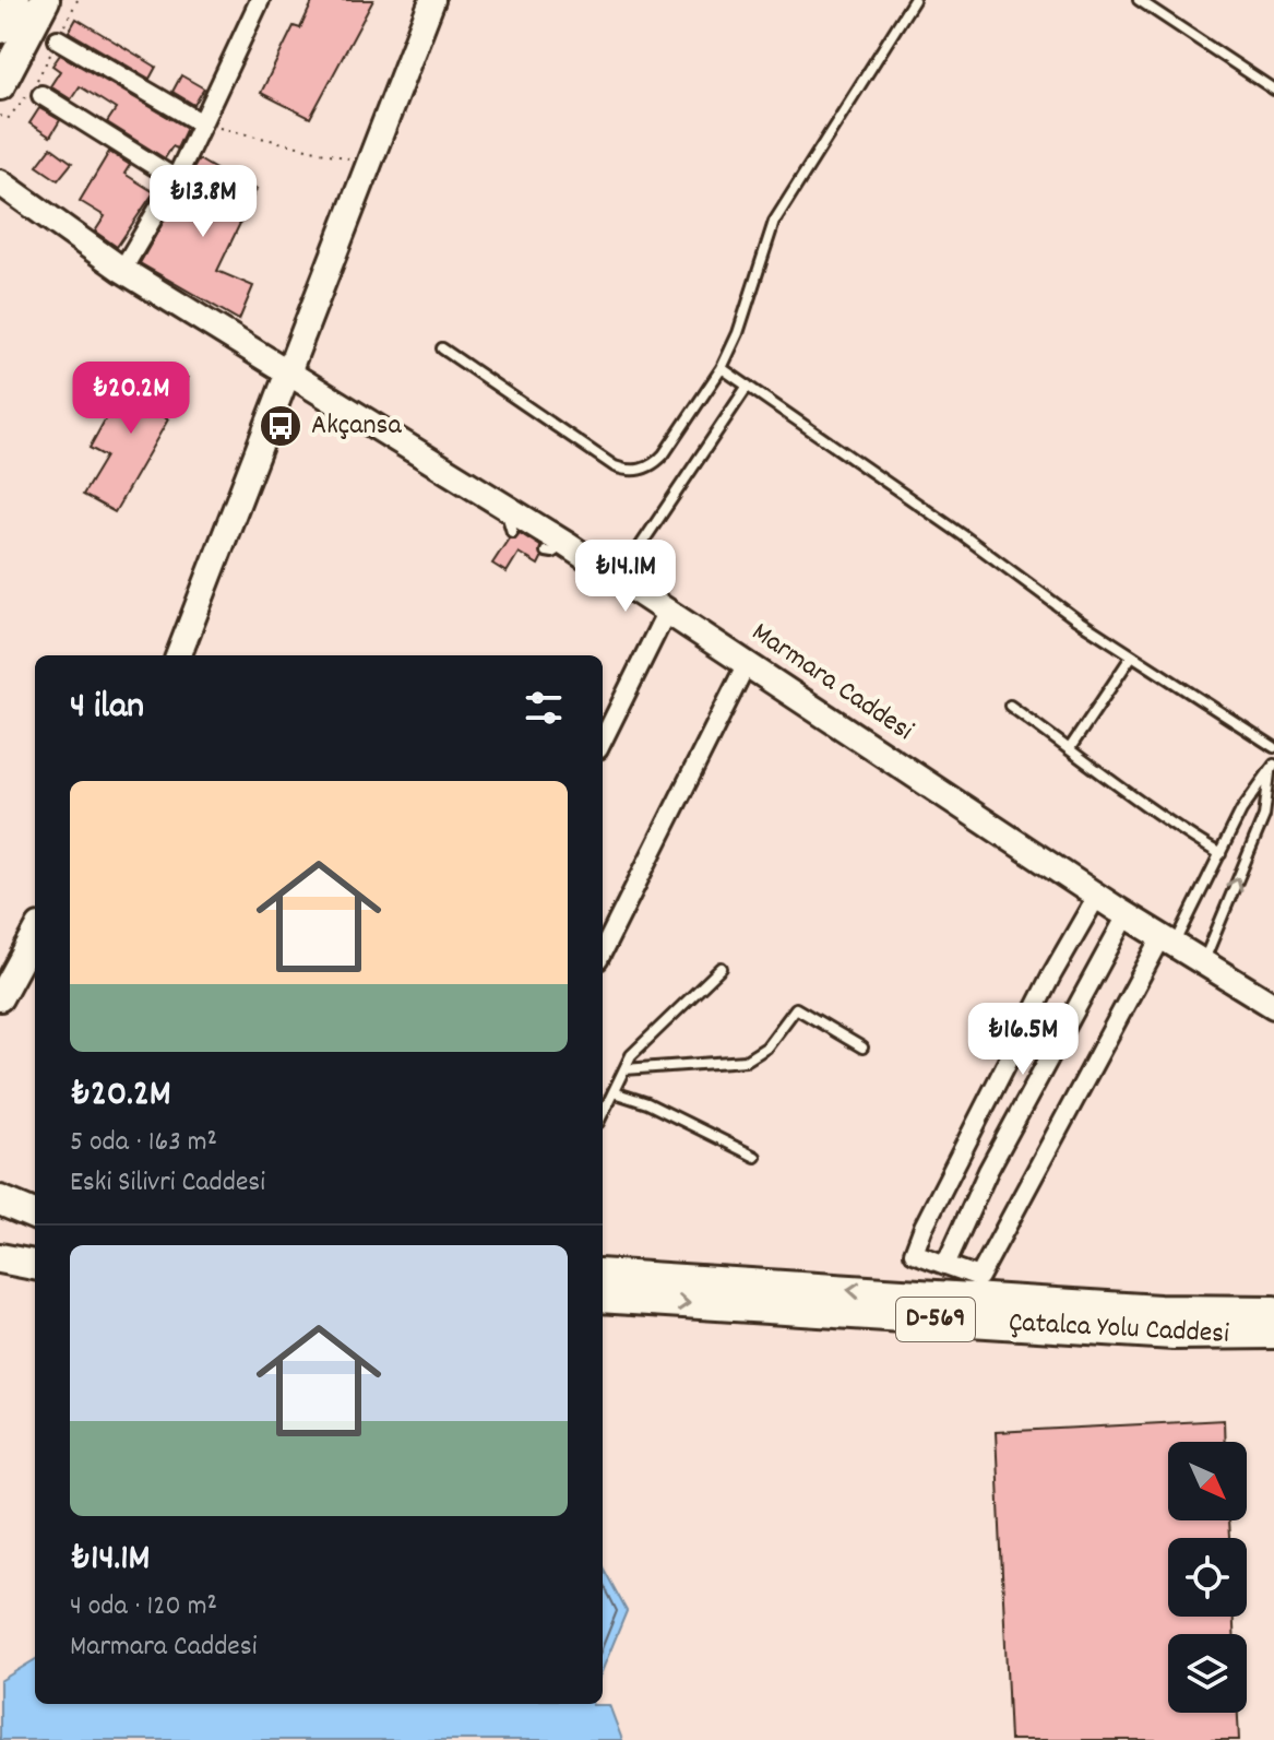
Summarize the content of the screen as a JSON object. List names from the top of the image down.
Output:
{
  "streets": {
    "highway": ["D-569", "Çatalca Yolu Caddesi"],
    "main road": ["Marmara Caddesi"]
  },
  "places": {
    "bus stop": ["Akçansa"]
  },
  "north": "bottom right",
  "page": {
    "price": [
      "₺13.8M",
      "₺20.2M",
      "₺14.1M",
      "₺16.5M"
    ],
    "heading": "4 ilan",
    "list": [
      {
        "name": "₺20.2M",
        "note": "5 oda · 163 m² · Eski Silivri Caddesi"
      },
      {
        "name": "₺14.1M",
        "note": "4 oda · 120 m² · Marmara Caddesi"
      }
    ]
  }
}
